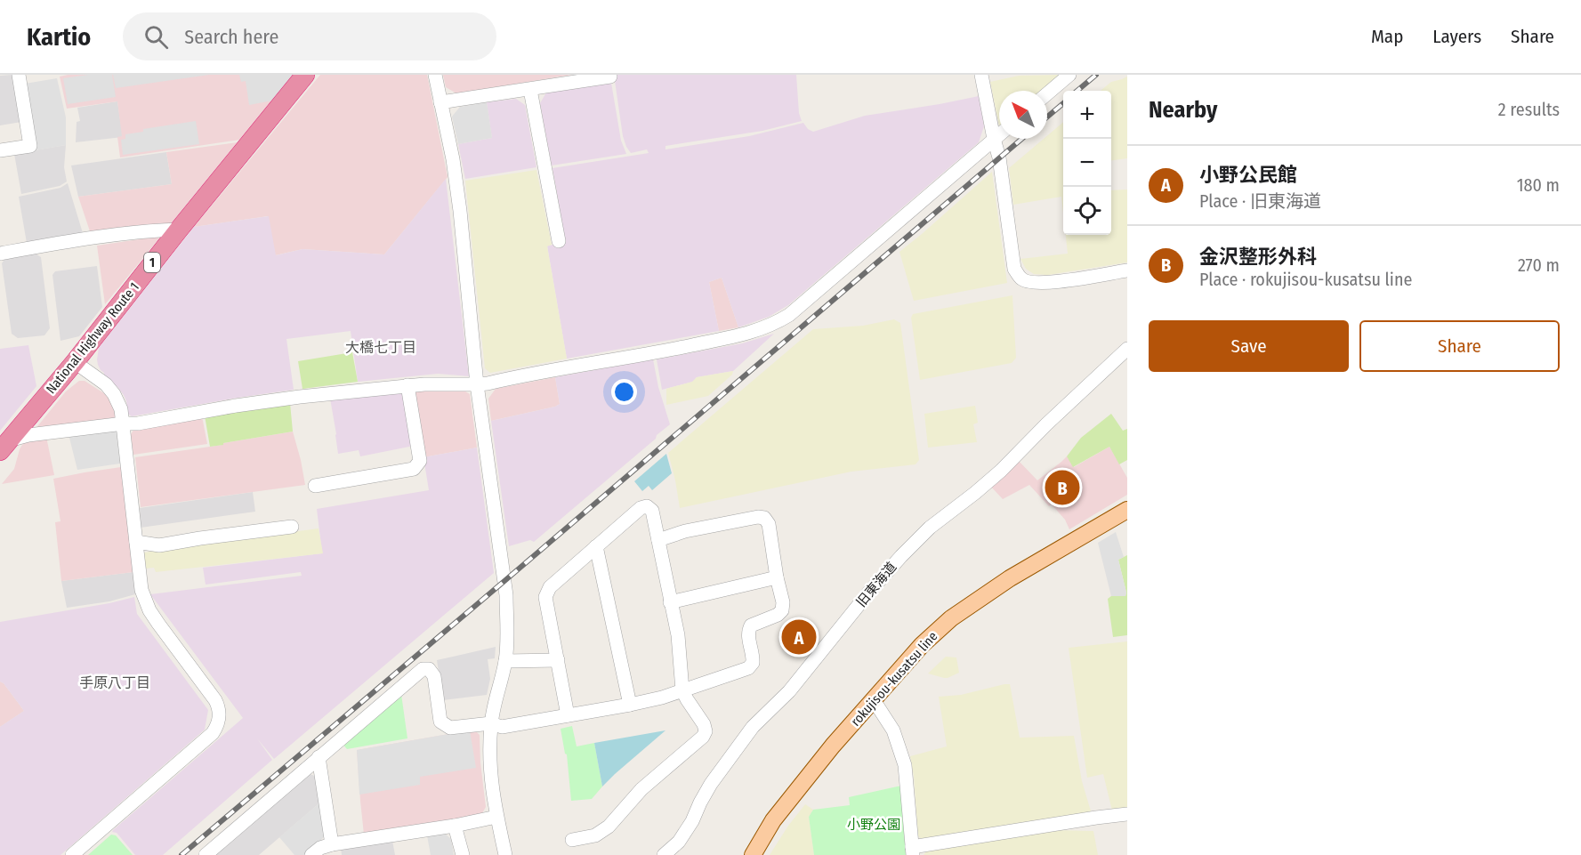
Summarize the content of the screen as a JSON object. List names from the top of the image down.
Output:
{
  "streets": {
    "highway": ["1", "National Highway Route 1"],
    "main road": ["rokujisou-kusatsu line"],
    "street": ["旧東海道"]
  },
  "districts": ["大橋七丁目", "手原八丁目"],
  "parks": ["小野公園"],
  "north": "top left",
  "page": {
    "header": "Kartio",
    "search": "Search here",
    "nav": ["Map", "Layers", "Share"],
    "heading": ["Nearby", "2 results"],
    "map_buttons": ["+", "−"],
    "list": [
      {
        "mark": "A",
        "name": "小野公民館",
        "note": "Place · 旧東海道",
        "value": "180 m"
      },
      {
        "mark": "B",
        "name": "金沢整形外科",
        "note": "Place · rokujisou-kusatsu line",
        "value": "270 m"
      }
    ],
    "buttons": ["Save", "Share"],
    "pins": ["B", "A"]
  }
}
